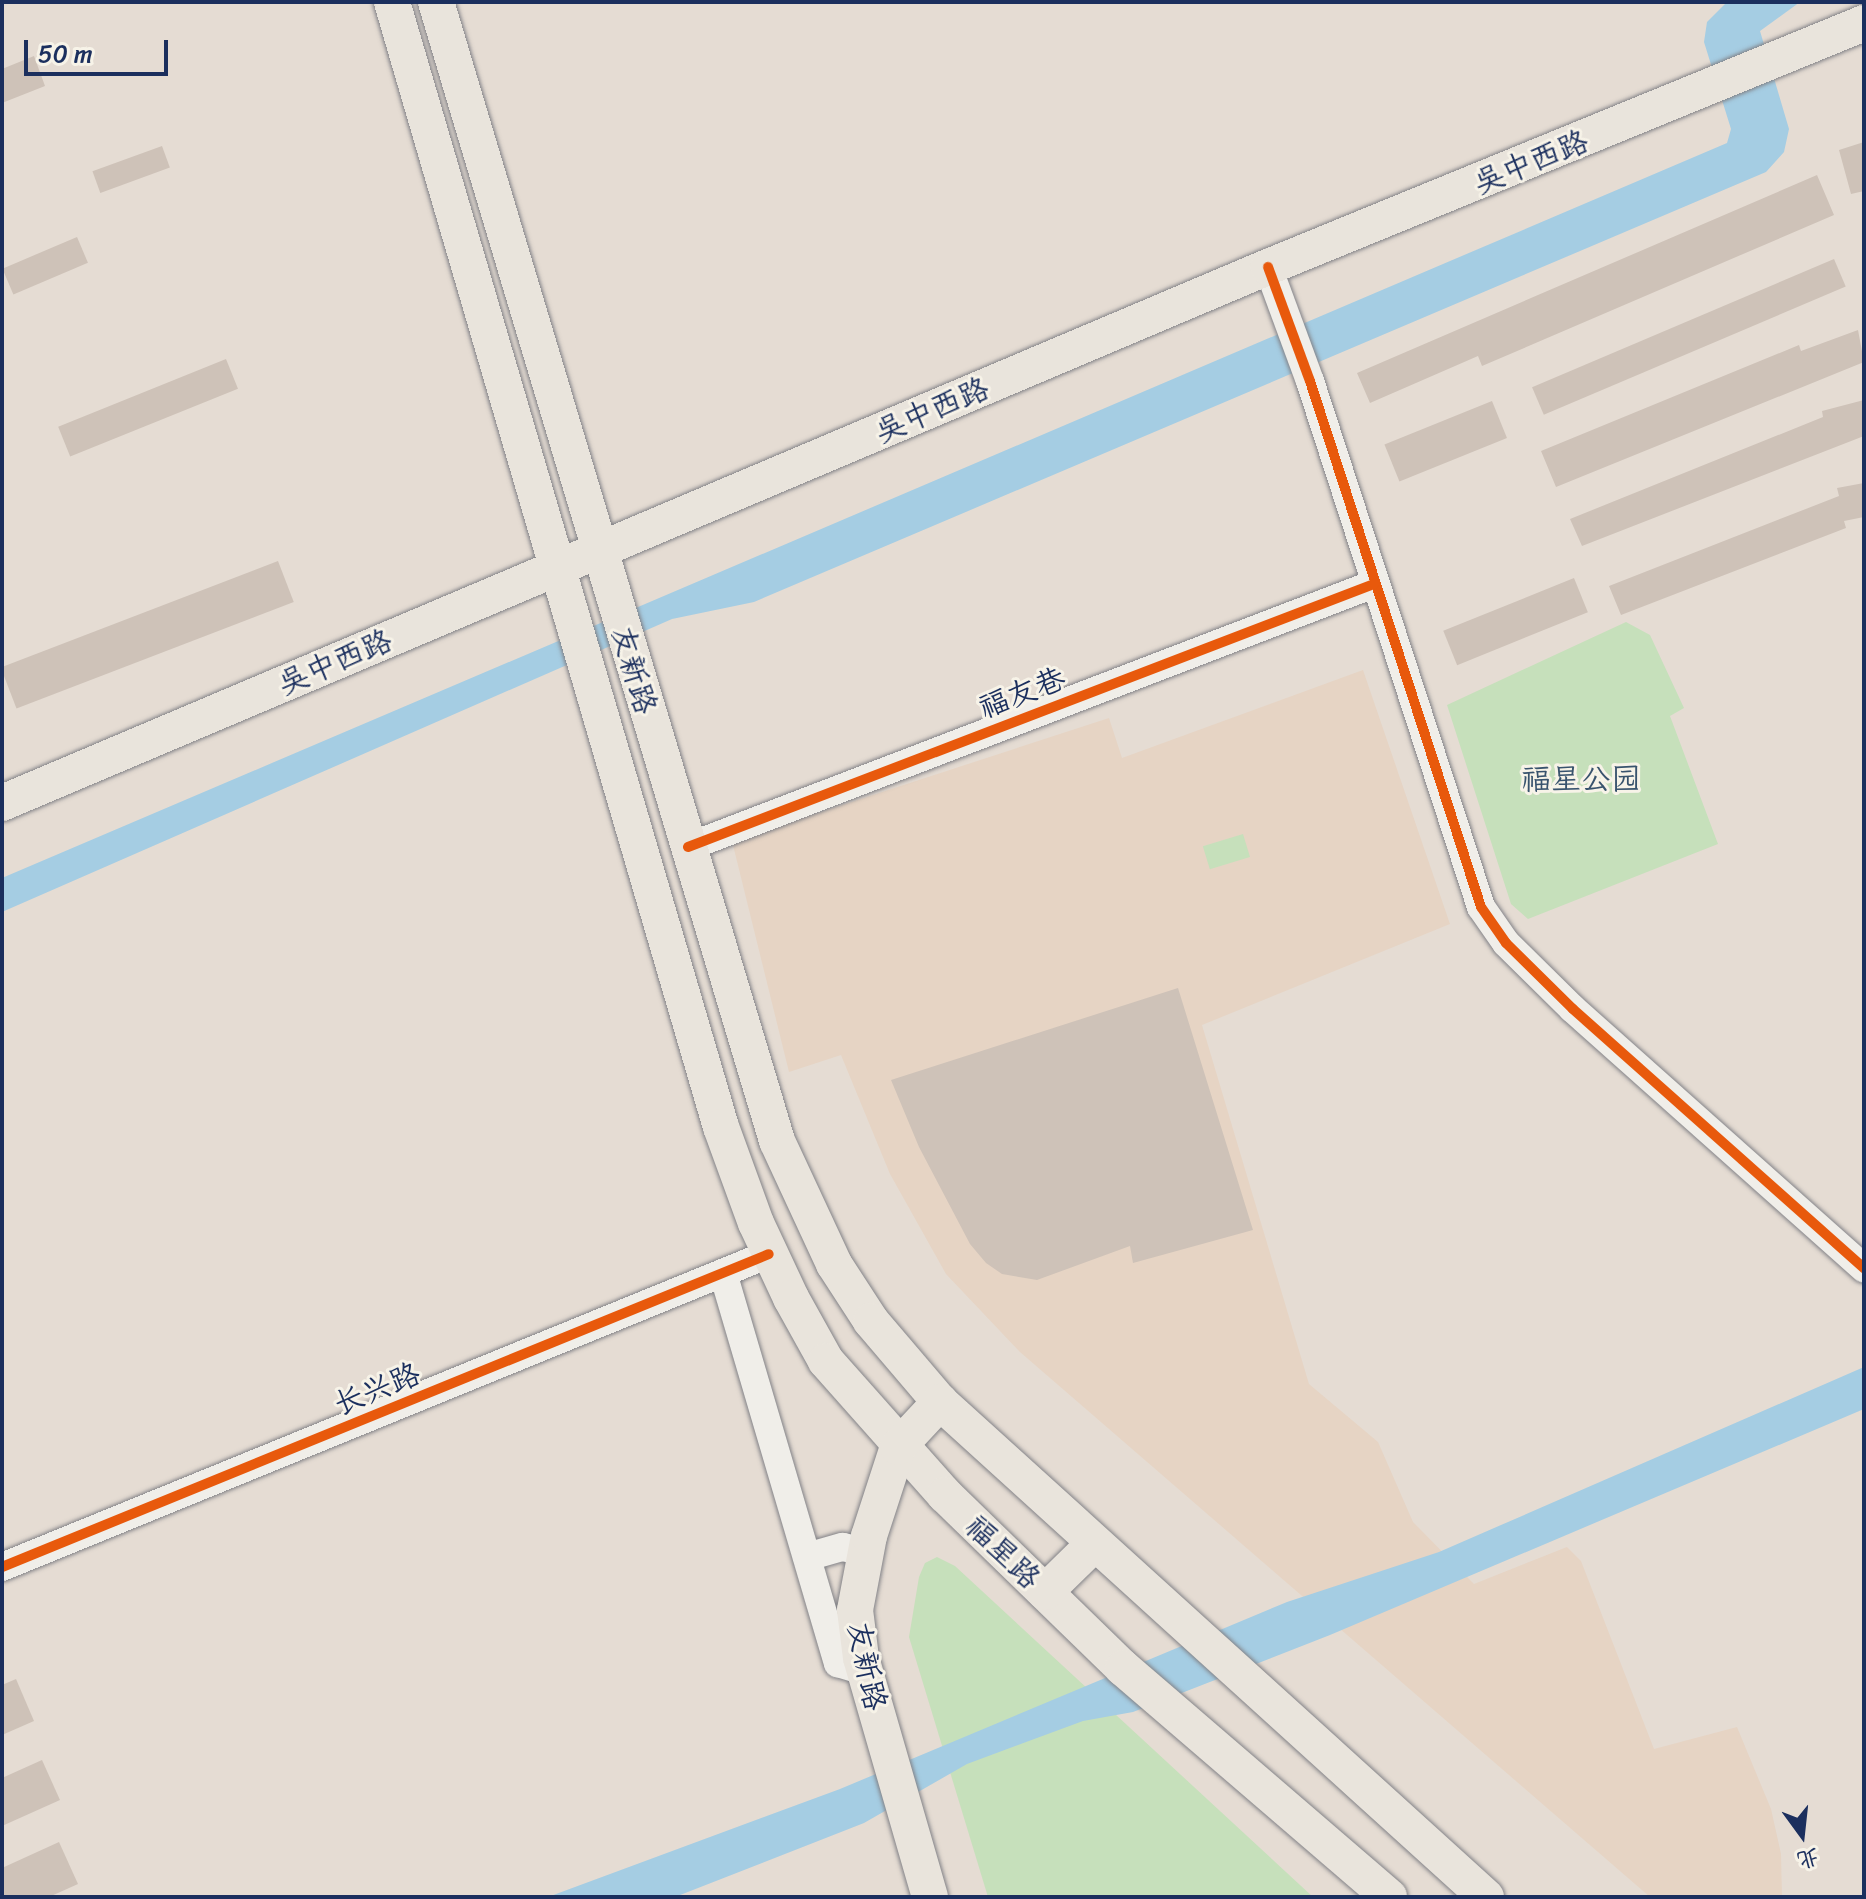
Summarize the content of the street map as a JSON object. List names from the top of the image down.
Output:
{
  "streets": {
    "main road": ["吴中西路", "友新路", "福星路"],
    "street": ["福友巷", "长兴路"]
  },
  "crossings": [
    ["吴中西路", "友新路"],
    ["友新路", "福友巷"],
    ["友新路", "福星路"],
    ["长兴路", "福星路"]
  ],
  "parks": ["福星公园"],
  "scale_bar": "50 m",
  "north": "bottom"
}
